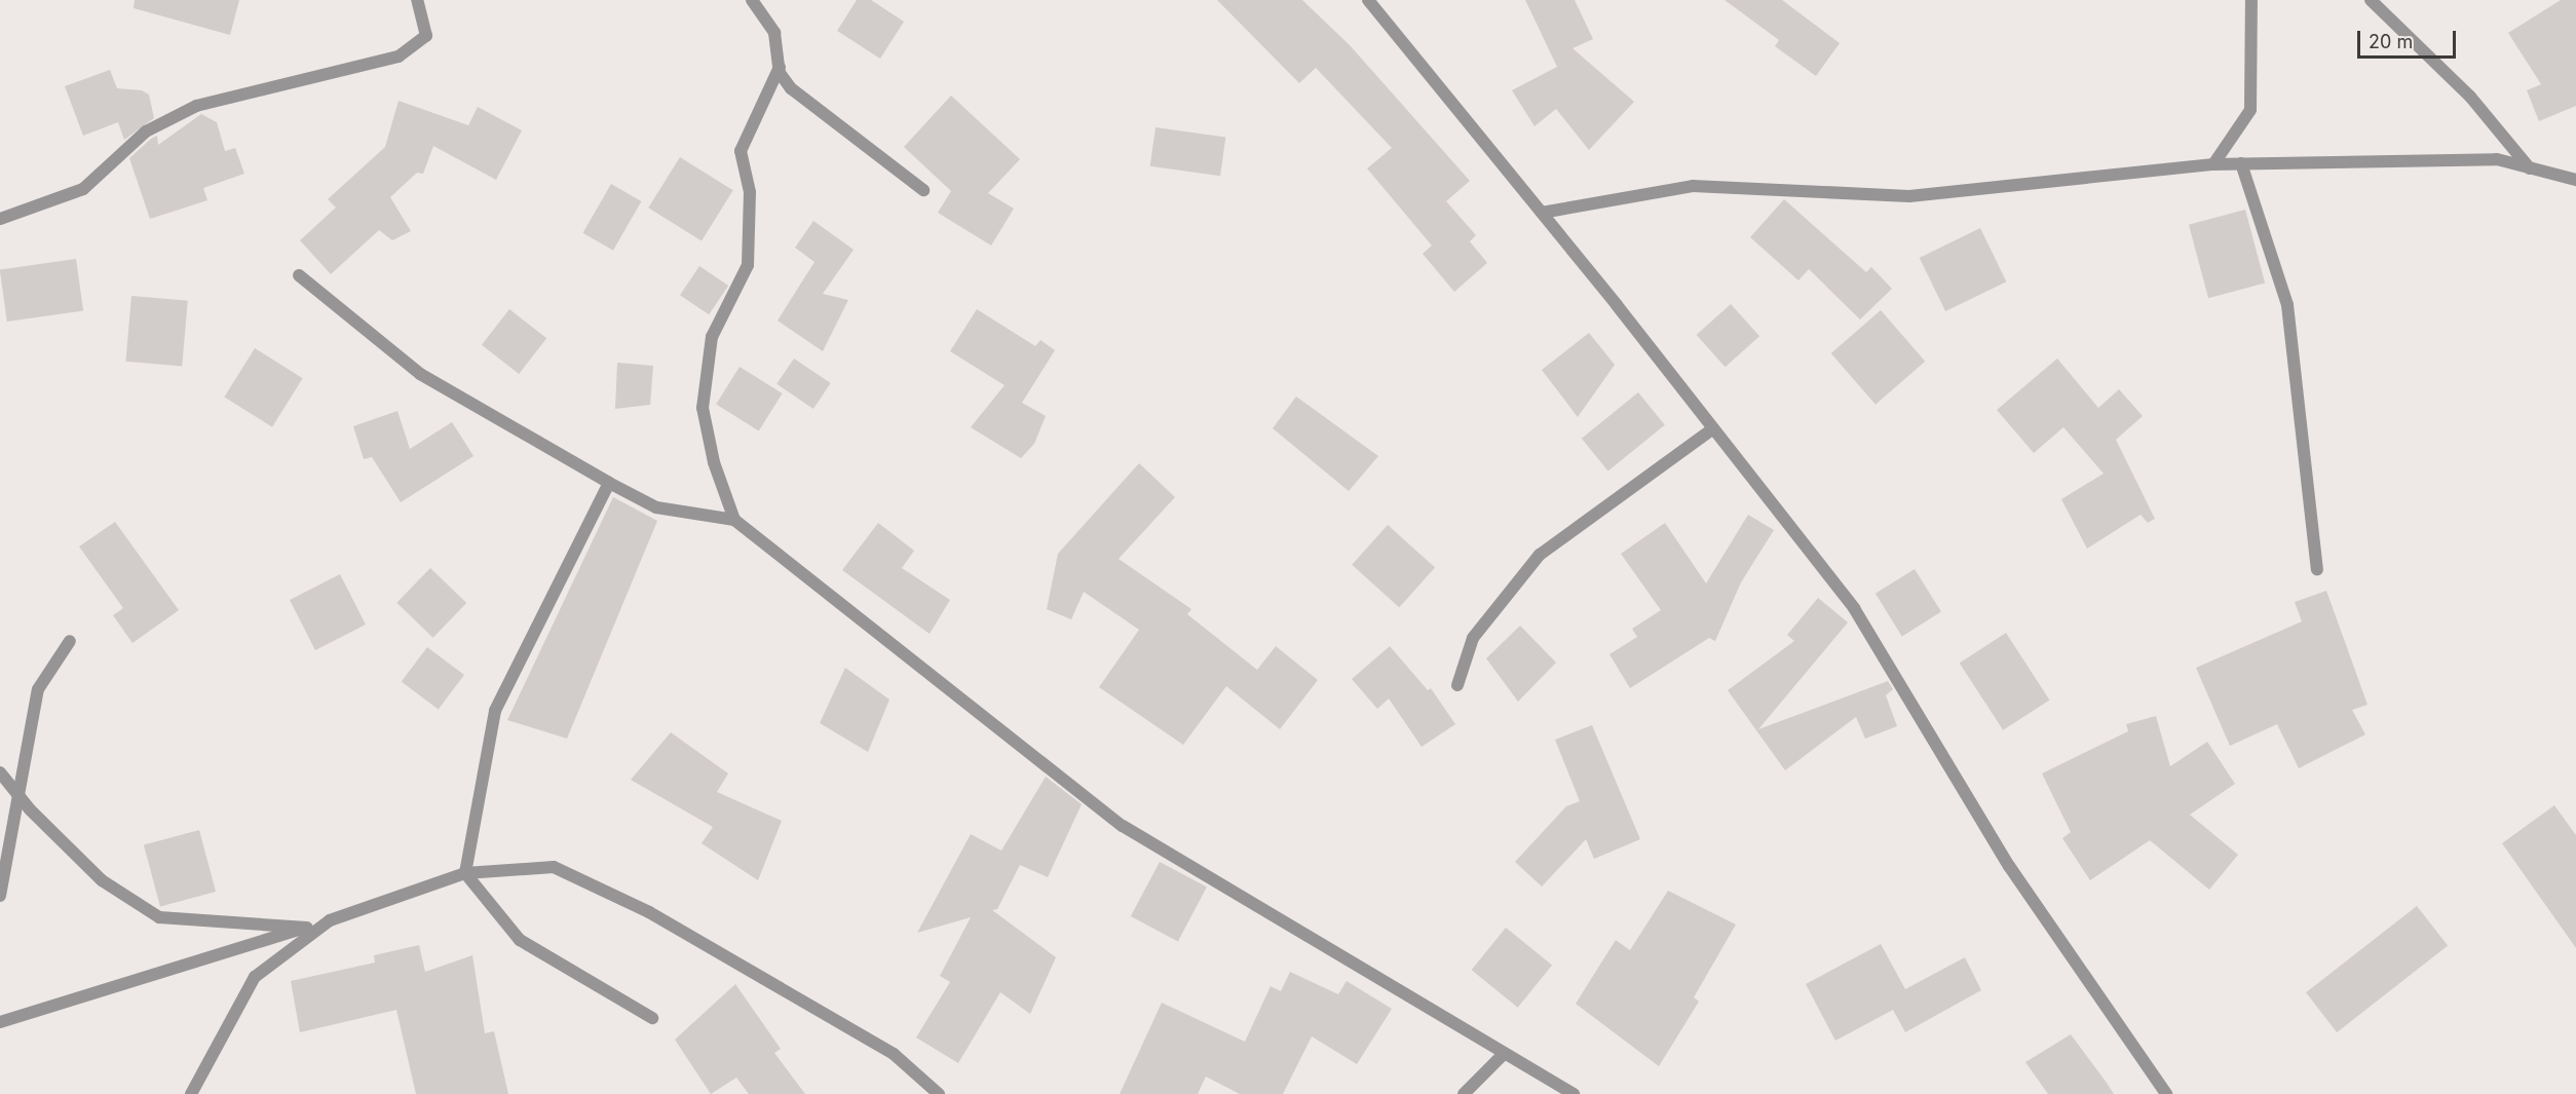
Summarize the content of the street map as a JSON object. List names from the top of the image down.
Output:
{
  "scale_bar": "20 m"
}
